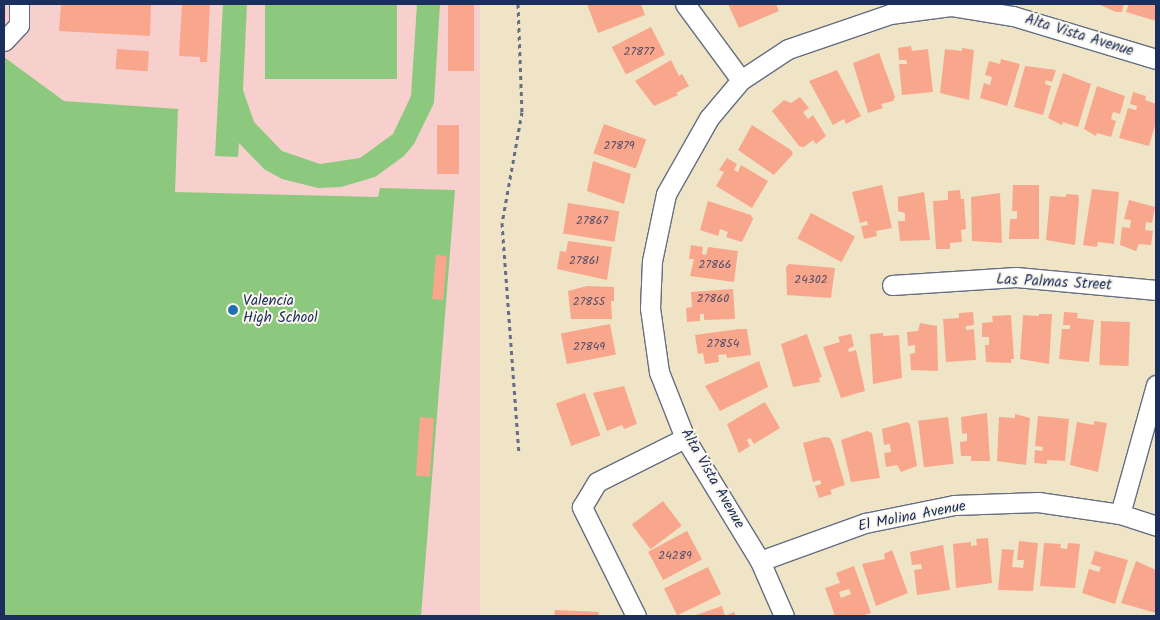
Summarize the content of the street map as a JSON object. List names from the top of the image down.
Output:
{
  "streets": {
    "street": ["Alta Vista Avenue", "Las Palmas Street", "El Molina Avenue"]
  },
  "crossings": [
    ["Alta Vista Avenue", "El Molina Avenue"]
  ],
  "places": ["Valencia High School"],
  "house_numbers": [
    "27877",
    "27879",
    "27867",
    "27861",
    "27866",
    "24302",
    "27860",
    "27855",
    "27854",
    "27849",
    "24289"
  ]
}
